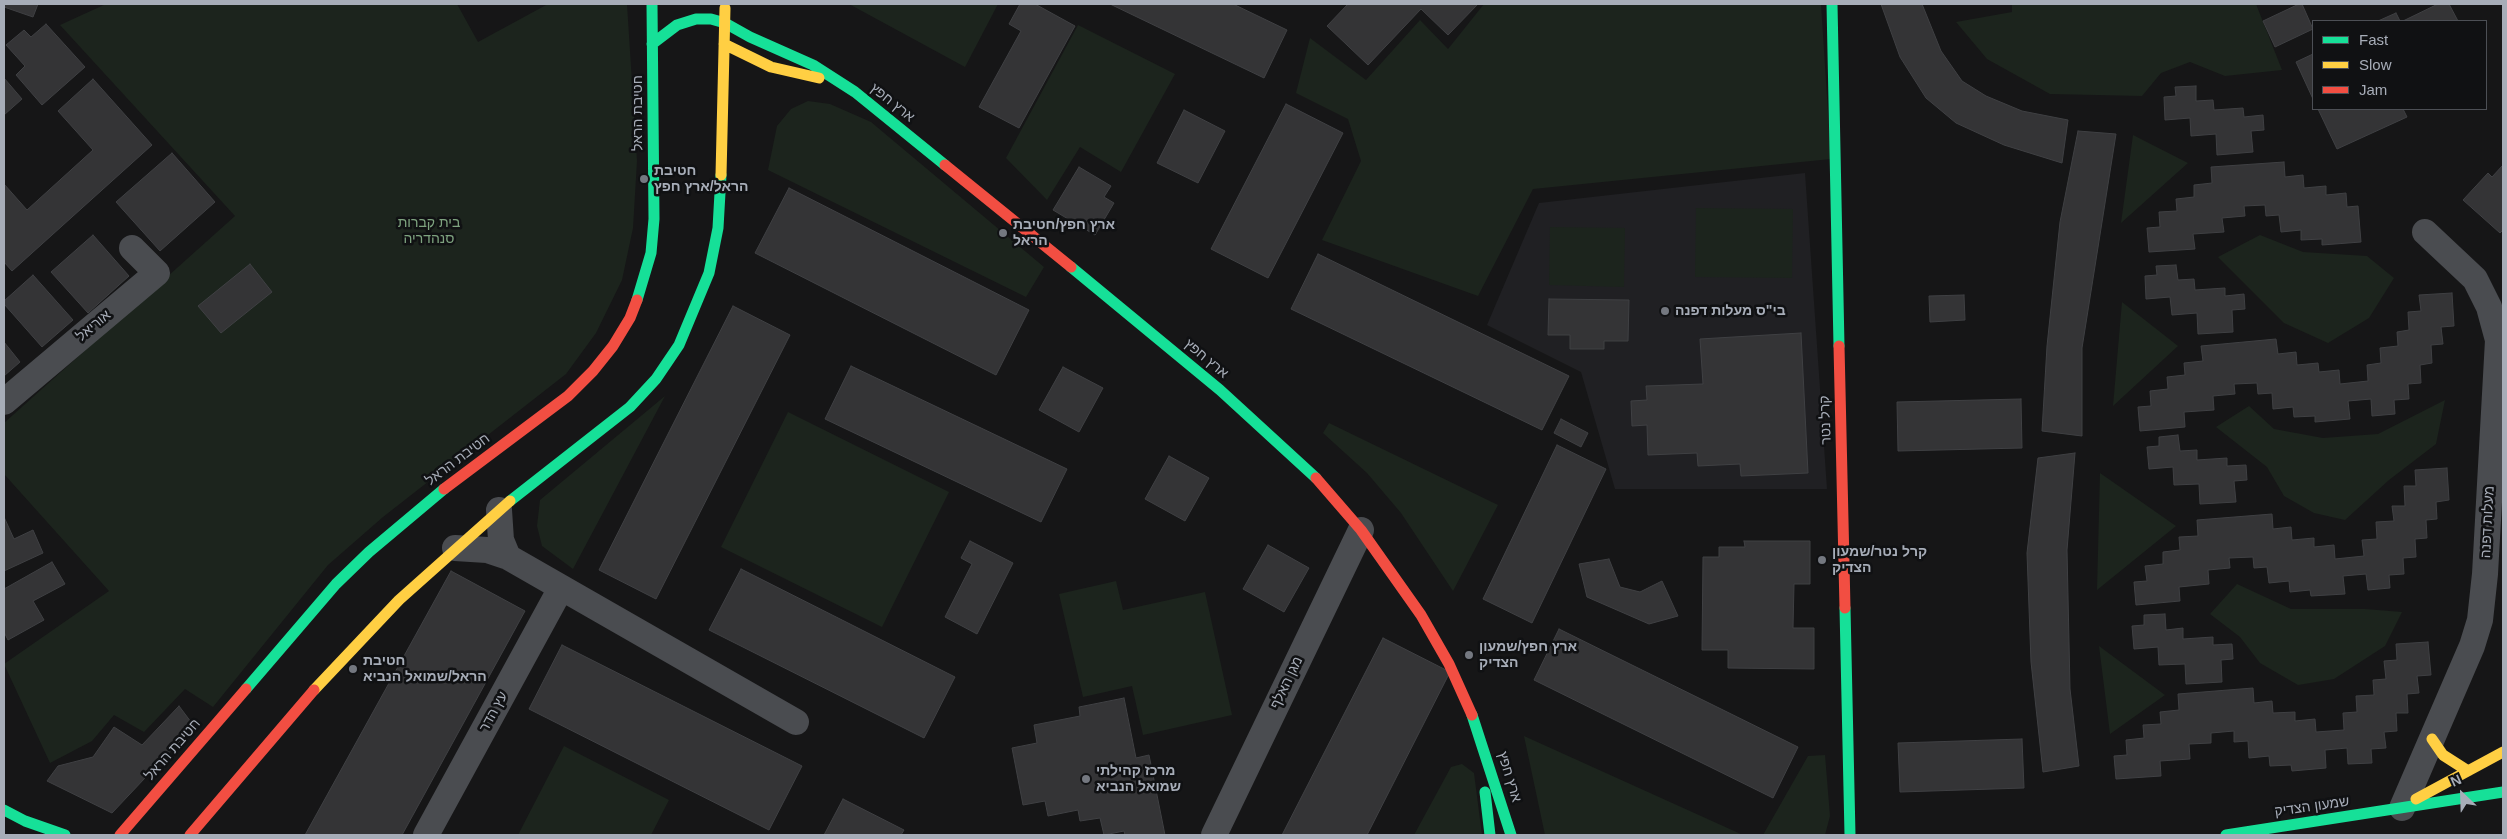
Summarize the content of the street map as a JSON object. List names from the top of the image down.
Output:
{
  "streets": {
    "street": [
      "ארץ חפץ",
      "חטיבת הראל",
      "אוריאל",
      "קרל נטר",
      "מעלות דפנה",
      "מגן האלף",
      "עץ הדר",
      "שמעון הצדיק"
    ]
  },
  "crossings": [
    ["ארץ חפץ", "חטיבת הראל"],
    ["ארץ חפץ", "מגן האלף"],
    ["מעלות דפנה", "שמעון הצדיק"]
  ],
  "parks": ["בית קברות סנהדריה"],
  "places": [
    "חטיבת הראל/ארץ חפץ",
    "ארץ חפץ/חטיבת הראל",
    "בי\"ס מעלות דפנה",
    "קרל נטר/שמעון הצדיק",
    "ארץ חפץ/שמעון הצדיק",
    "חטיבת הראל/שמואל הנביא",
    "מרכז קהילתי שמואל הנביא"
  ],
  "legend": ["Fast", "Slow", "Jam"],
  "north": "top left"
}
